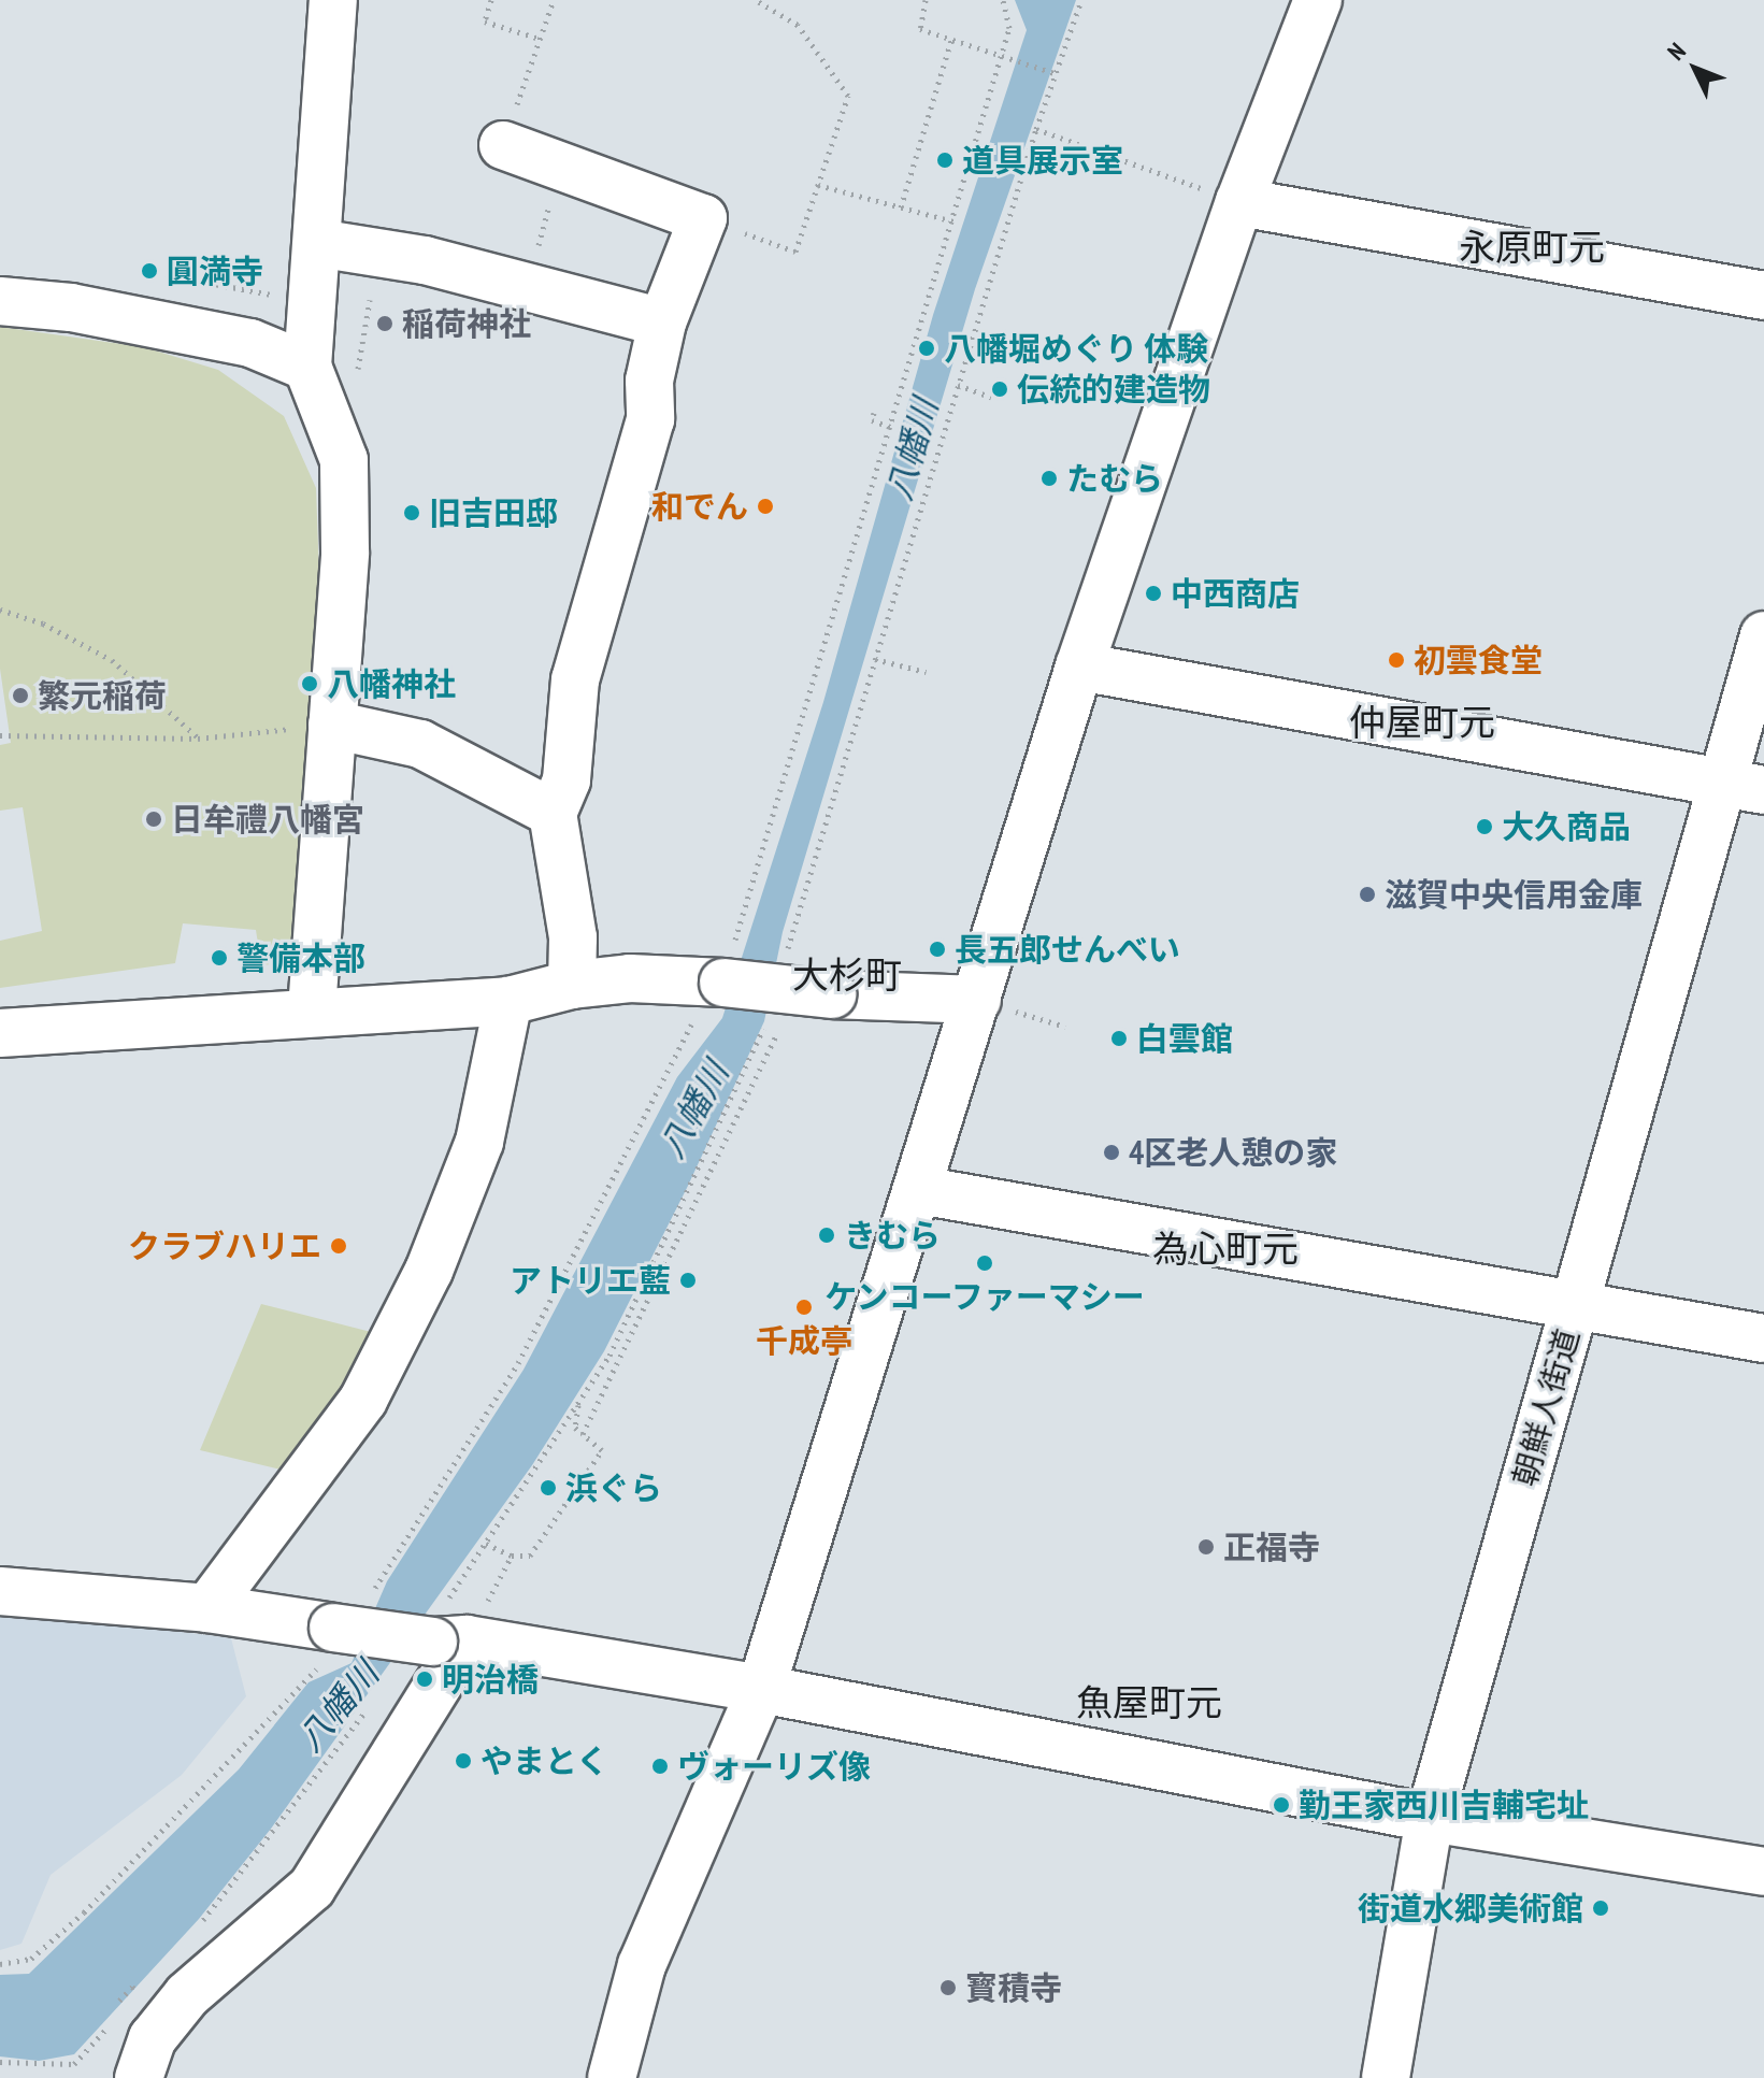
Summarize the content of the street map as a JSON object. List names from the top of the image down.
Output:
{
  "streets": {
    "street": ["朝鮮人街道"]
  },
  "districts": [
    "永原町元",
    "仲屋町元",
    "大杉町",
    "為心町元",
    "魚屋町元"
  ],
  "water": ["八幡川"],
  "places": [
    "道具展示室",
    "圓満寺",
    "稲荷神社",
    "八幡堀めぐり 体験",
    "伝統的建造物",
    "たむら",
    "和でん",
    "旧吉田邸",
    "中西商店",
    "初雲食堂",
    "八幡神社",
    "繁元稲荷",
    "日牟禮八幡宮",
    "大久商品",
    "滋賀中央信用金庫",
    "長五郎せんべい",
    "警備本部",
    "白雲館",
    "4区老人憩の家",
    "きむら",
    "クラブハリエ",
    "ケンコーファーマシー",
    "アトリエ藍",
    "千成亭",
    "浜ぐら",
    "正福寺",
    "明治橋",
    "やまとく",
    "ヴォーリズ像",
    "勤王家西川吉輔宅址",
    "街道水郷美術館",
    "寳積寺"
  ],
  "north": "top left"
}
